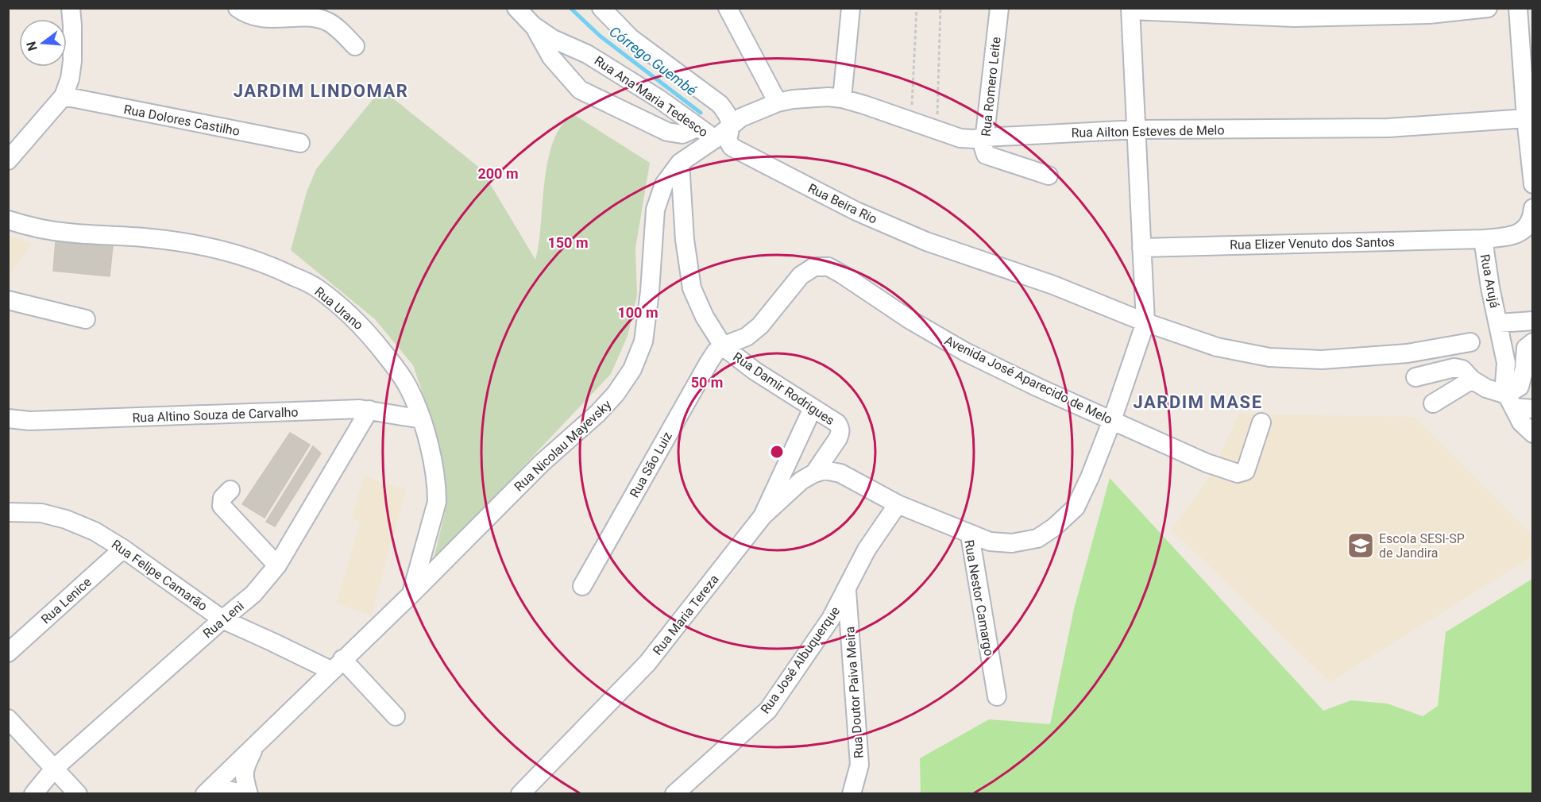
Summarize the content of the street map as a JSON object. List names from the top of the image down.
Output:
{
  "streets": {
    "street": [
      "Rua Romero Leite",
      "Rua Ana Maria Tedesco",
      "Rua Dolores Castilho",
      "Rua Ailton Esteves de Melo",
      "Rua Beira Rio",
      "Rua Elizer Venuto dos Santos",
      "Rua Arujá",
      "Rua Urano",
      "Avenida José Aparecido de Melo",
      "Rua Damir Rodrigues",
      "Rua Altino Souza de Carvalho",
      "Rua Nicolau Mayevsky",
      "Rua São Luiz",
      "Rua Felipe Camarão",
      "Rua Nestor Camargo",
      "Rua Lenice",
      "Rua Maria Tereza",
      "Rua Leni",
      "Rua José Albuquerque",
      "Rua Doutor Paiva Meira"
    ]
  },
  "crossings": [
    ["Rua Romero Leite", "Rua Ailton Esteves de Melo"],
    ["Rua Ana Maria Tedesco", "Rua Nicolau Mayevsky"],
    ["Rua Ailton Esteves de Melo", "Rua Nicolau Mayevsky"],
    ["Rua Beira Rio", "Rua Nicolau Mayevsky"],
    ["Rua Elizer Venuto dos Santos", "Rua Arujá"],
    ["Rua Urano", "Rua Altino Souza de Carvalho"],
    ["Rua Urano", "Rua Nicolau Mayevsky"],
    ["Avenida José Aparecido de Melo", "Rua Damir Rodrigues"],
    ["Avenida José Aparecido de Melo", "Rua São Luiz"],
    ["Rua Damir Rodrigues", "Rua Nicolau Mayevsky"],
    ["Rua Damir Rodrigues", "Rua São Luiz"],
    ["Rua Damir Rodrigues", "Rua Nestor Camargo"],
    ["Rua Damir Rodrigues", "Rua Maria Tereza"],
    ["Rua Altino Souza de Carvalho", "Rua Leni"],
    ["Rua Nicolau Mayevsky", "Rua Felipe Camarão"],
    ["Rua Felipe Camarão", "Rua Lenice"],
    ["Rua Felipe Camarão", "Rua Leni"],
    ["Rua Nestor Camargo", "Rua José Albuquerque"],
    ["Rua José Albuquerque", "Rua Doutor Paiva Meira"]
  ],
  "districts": ["JARDIM LINDOMAR", "JARDIM MASE"],
  "water": ["Córrego Guembé"],
  "places": {
    "school or university": ["Escola SESI-SP de Jandira"]
  },
  "north": "left",
  "rings": [
    "200 m",
    "150 m",
    "100 m",
    "50 m"
  ]
}
